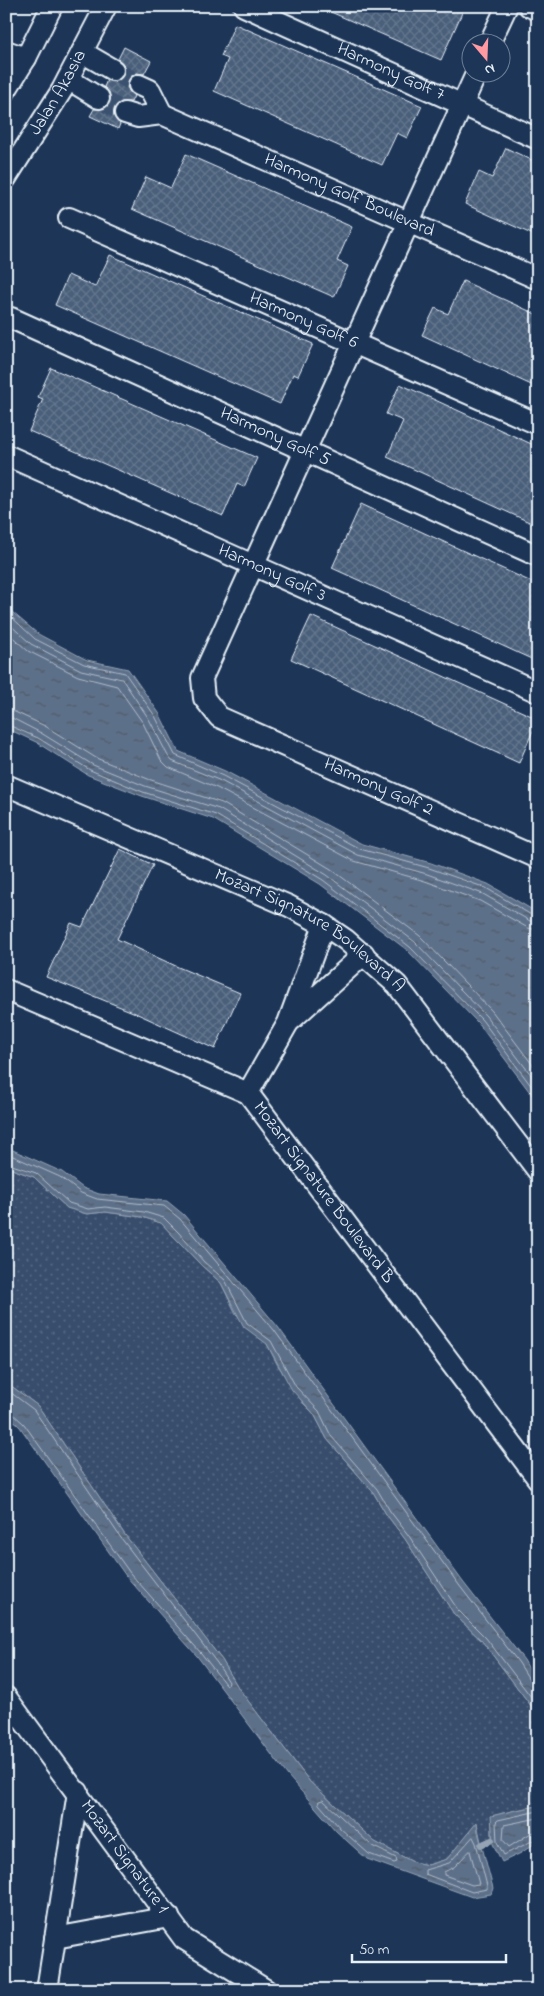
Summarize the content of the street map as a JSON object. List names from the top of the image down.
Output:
{
  "streets": {
    "street": [
      "Harmony Golf 7",
      "Jalan Akasia",
      "Harmony Golf Boulevard",
      "Harmony Golf 6",
      "Harmony Golf 5",
      "Harmony Golf 3",
      "Harmony Golf 2",
      "Mozart Signature Boulevard A",
      "Mozart Signature Boulevard B",
      "Mozart Signature 1"
    ]
  },
  "crossings": [
    ["Harmony Golf 3", "Harmony Golf 2"]
  ],
  "scale_bar": "50 m",
  "north": "bottom"
}
